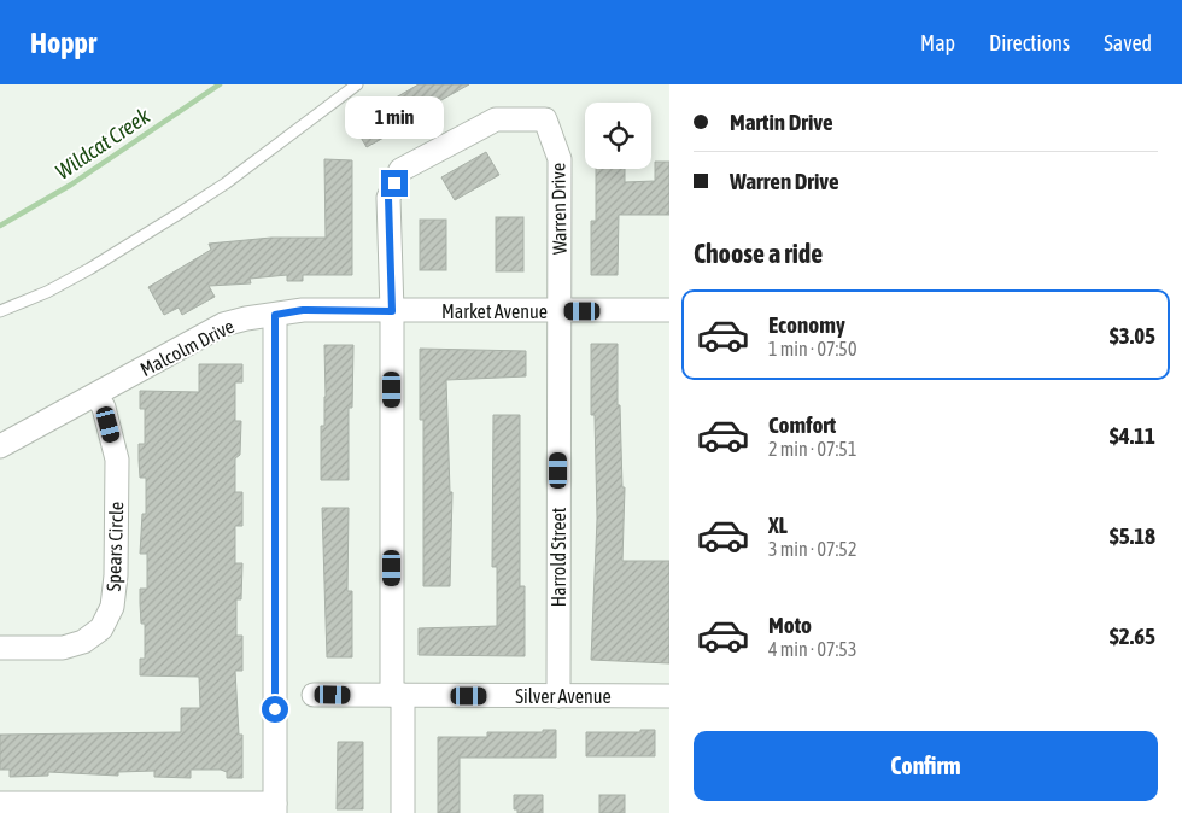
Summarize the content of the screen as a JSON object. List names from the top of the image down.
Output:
{
  "streets": {
    "street": [
      "Warren Drive",
      "Market Avenue",
      "Malcolm Drive",
      "Spears Circle",
      "Harrold Street",
      "Silver Avenue"
    ]
  },
  "crossings": [
    ["Warren Drive", "Market Avenue"],
    ["Warren Drive", "Malcolm Drive"],
    ["Warren Drive", "Harrold Street"],
    ["Market Avenue", "Malcolm Drive"],
    ["Market Avenue", "Harrold Street"],
    ["Malcolm Drive", "Spears Circle"],
    ["Harrold Street", "Silver Avenue"]
  ],
  "water": ["Wildcat Creek"],
  "page": {
    "header": "Hoppr",
    "nav": ["Map", "Directions", "Saved"],
    "banner": ["Martin Drive", "Warren Drive"],
    "bubble": "1 min",
    "heading": "Choose a ride",
    "list": [
      {
        "name": "Economy",
        "note": "1 min · 07:50",
        "value": "$3.05"
      },
      {
        "name": "Comfort",
        "note": "2 min · 07:51",
        "value": "$4.11"
      },
      {
        "name": "XL",
        "note": "3 min · 07:52",
        "value": "$5.18"
      },
      {
        "name": "Moto",
        "note": "4 min · 07:53",
        "value": "$2.65"
      }
    ],
    "buttons": "Confirm"
  }
}
